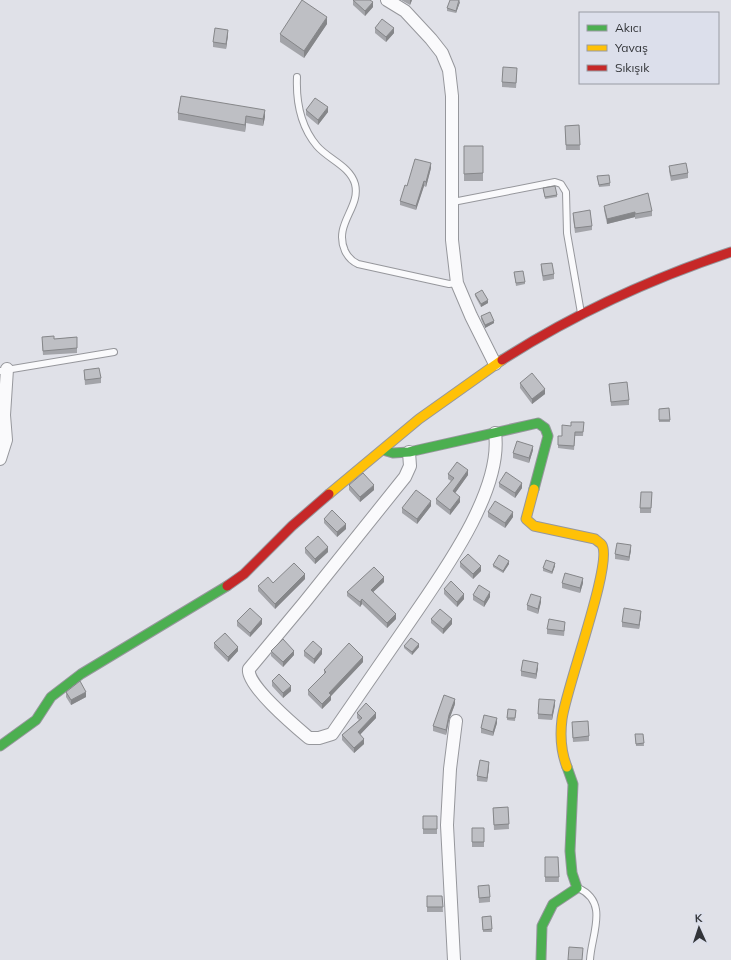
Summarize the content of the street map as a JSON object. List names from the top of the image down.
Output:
{
  "legend": ["Akıcı", "Yavaş", "Sıkışık"],
  "north": "top"
}
